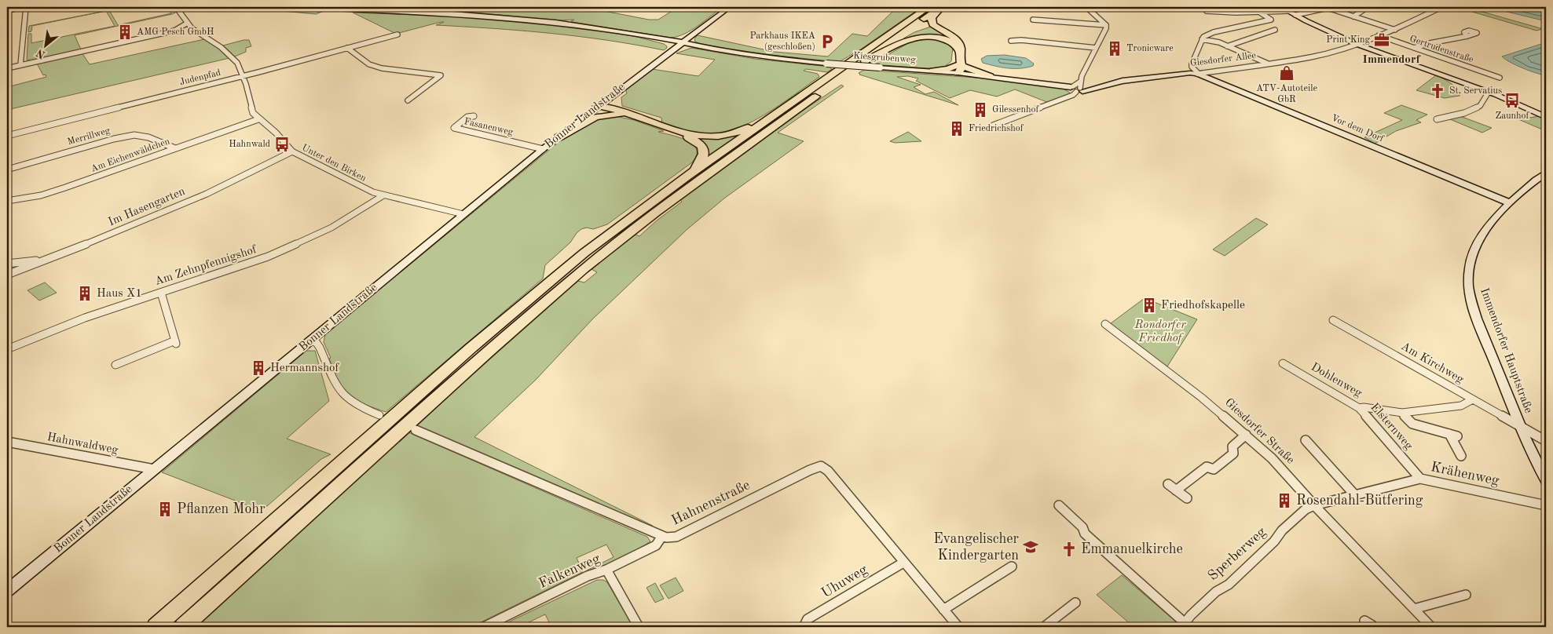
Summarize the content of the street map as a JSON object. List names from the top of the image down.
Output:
{
  "streets": {
    "main road": [
      "Kiesgrubenweg",
      "Giesdorfer Allee",
      "Bonner Landstraße",
      "Vor dem Dorf",
      "Immendorfer Hauptstraße"
    ],
    "street": [
      "Gertrudenstraße",
      "Judenpfad",
      "Fasanenweg",
      "Merrillweg",
      "Am Eichenwäldchen",
      "Unter den Birken",
      "Im Hasengarten",
      "Am Zehnpfennigshof",
      "Am Kirchweg",
      "Dohlenweg",
      "Elsternweg",
      "Giesdorfer Straße",
      "Hahnwaldweg",
      "Krähenweg",
      "Hahnenstraße",
      "Sperberweg",
      "Falkenweg",
      "Uhuweg"
    ]
  },
  "crossings": [
    ["Gertrudenstraße", "Giesdorfer Allee"],
    ["Kiesgrubenweg", "Bonner Landstraße"],
    ["Giesdorfer Allee", "Vor dem Dorf"],
    ["Judenpfad", "Unter den Birken"],
    ["Bonner Landstraße", "Fasanenweg"],
    ["Bonner Landstraße", "Unter den Birken"],
    ["Bonner Landstraße", "Hahnwaldweg"],
    ["Vor dem Dorf", "Immendorfer Hauptstraße"],
    ["Merrillweg", "Am Eichenwäldchen"],
    ["Am Eichenwäldchen", "Unter den Birken"],
    ["Unter den Birken", "Im Hasengarten"],
    ["Unter den Birken", "Am Zehnpfennigshof"],
    ["Immendorfer Hauptstraße", "Am Kirchweg"],
    ["Am Kirchweg", "Dohlenweg"],
    ["Dohlenweg", "Elsternweg"],
    ["Elsternweg", "Krähenweg"],
    ["Giesdorfer Straße", "Krähenweg"],
    ["Giesdorfer Straße", "Sperberweg"],
    ["Krähenweg", "Sperberweg"],
    ["Hahnenstraße", "Falkenweg"],
    ["Hahnenstraße", "Uhuweg"]
  ],
  "districts": ["Immendorf"],
  "parks": ["Rondorfer Friedhof"],
  "places": {
    "building": [
      "AMG Pesch GmbH",
      "Tronicware",
      "Gilessenhof",
      "Friedrichshof",
      "Haus X1",
      "Friedhofskapelle",
      "Hermannshof",
      "Rosendahl-Bütfering",
      "Pflanzen Mohr"
    ],
    "office": ["Print King"],
    "parking": ["Parkhaus IKEA (geschloßen)"],
    "shop": ["ATV-Autoteile GbR"],
    "church": ["St. Servatius", "Emmanuelkirche"],
    "bus stop": ["Zaunhof", "Hahnwald"],
    "school or university": ["Evangelischer Kindergarten"]
  },
  "north": "bottom left"
}
